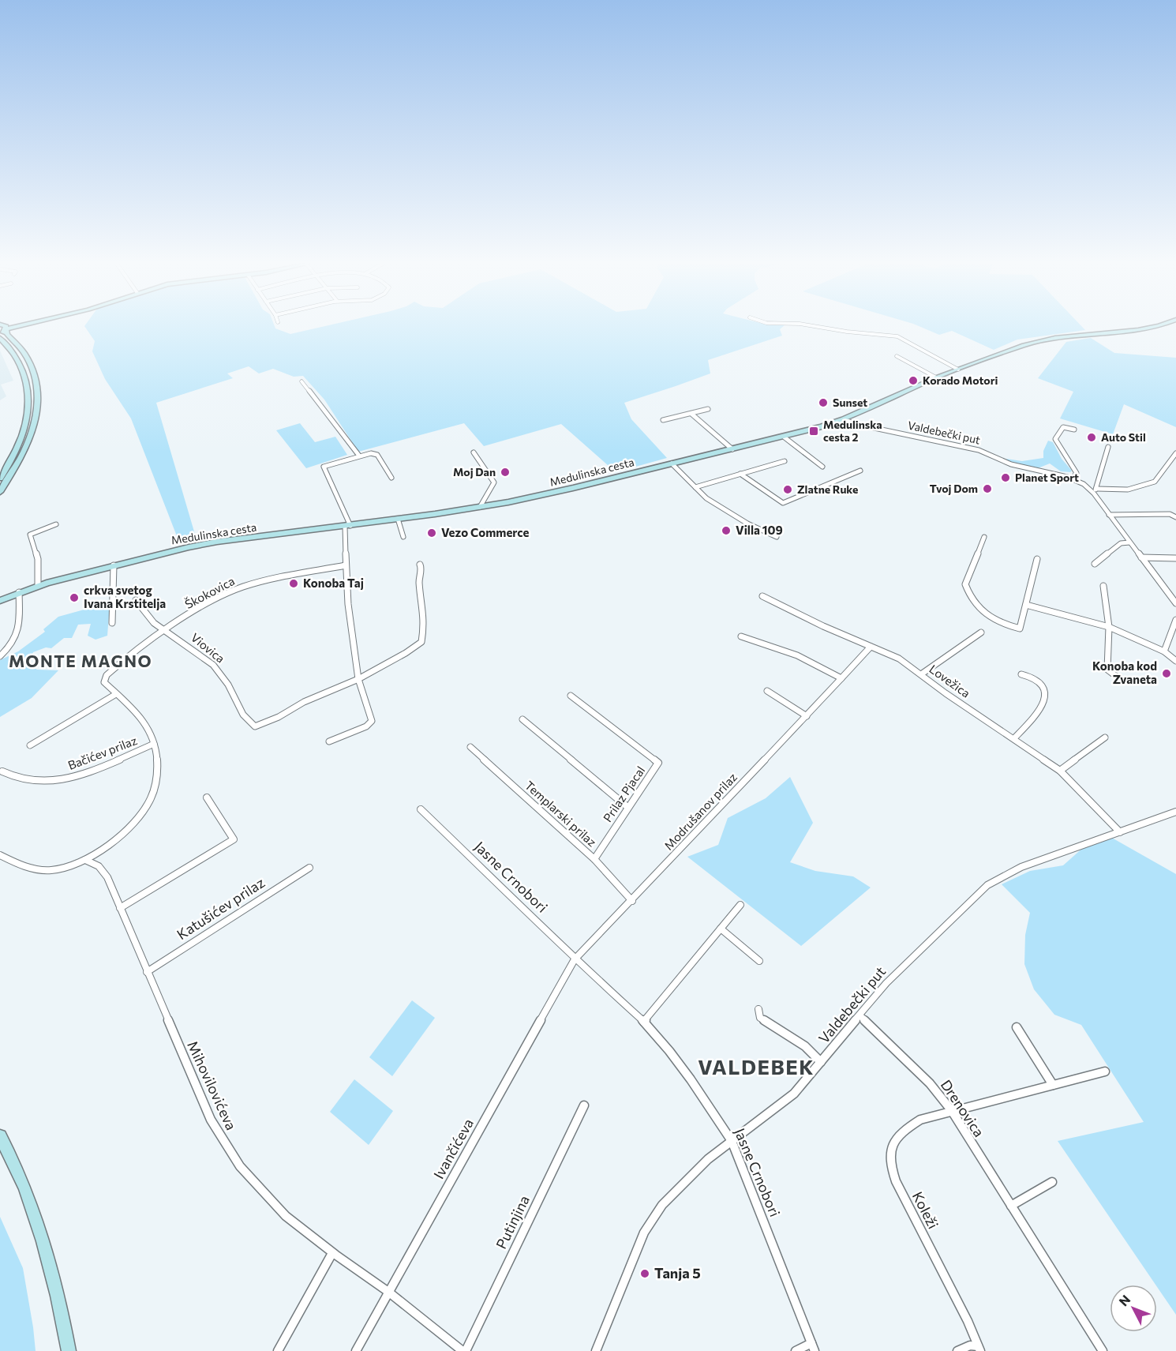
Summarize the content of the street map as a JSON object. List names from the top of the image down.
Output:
{
  "streets": {
    "main road": ["Medulinska cesta"],
    "street": [
      "Valdebečki put",
      "Škokovica",
      "Viovica",
      "Lovežica",
      "Bačićev prilaz",
      "Prilaz Pjacal",
      "Modrušanov prilaz",
      "Templarski prilaz",
      "Jasne Crnobori",
      "Katušićev prilaz",
      "Mihovilovićeva",
      "Drenovica",
      "Ivančićeva",
      "Koleži",
      "Putinjina"
    ]
  },
  "crossings": [
    ["Valdebečki put", "Medulinska cesta"],
    ["Valdebečki put", "Lovežica"],
    ["Valdebečki put", "Jasne Crnobori"],
    ["Valdebečki put", "Drenovica"],
    ["Škokovica", "Viovica"],
    ["Prilaz Pjacal", "Templarski prilaz"],
    ["Modrušanov prilaz", "Templarski prilaz"],
    ["Modrušanov prilaz", "Jasne Crnobori"],
    ["Modrušanov prilaz", "Ivančićeva"],
    ["Jasne Crnobori", "Ivančićeva"],
    ["Katušićev prilaz", "Mihovilovićeva"],
    ["Mihovilovićeva", "Ivančićeva"],
    ["Mihovilovićeva", "Putinjina"],
    ["Drenovica", "Koleži"]
  ],
  "districts": ["MONTE MAGNO", "VALDEBEK"],
  "places": {
    "other": [
      "Korado Motori",
      "Sunset",
      "Auto Stil",
      "Moj Dan",
      "Planet Sport",
      "Tvoj Dom",
      "Zlatne Ruke",
      "Villa 109",
      "Vezo Commerce",
      "Konoba Taj",
      "crkva svetog Ivana Krstitelja",
      "Konoba kod Zvaneta",
      "Tanja 5"
    ],
    "transit": ["Medulinska cesta 2"]
  },
  "north": "top left"
}
